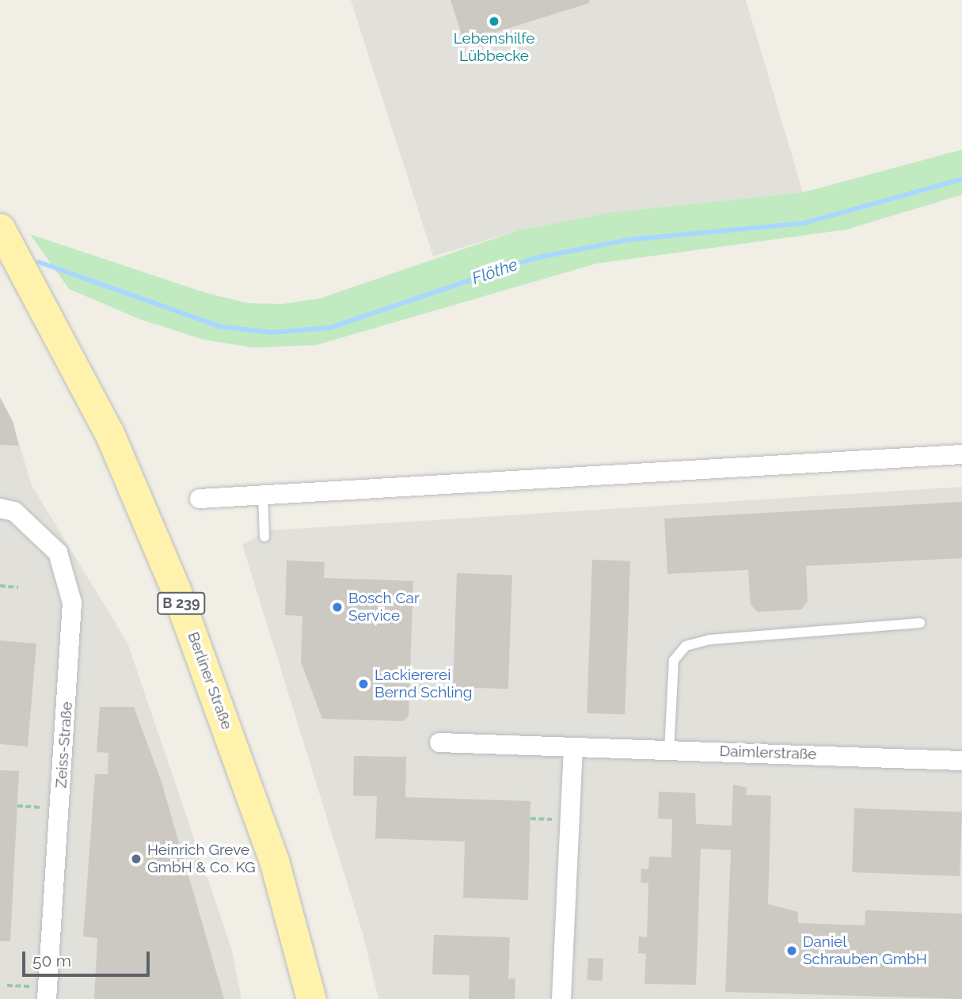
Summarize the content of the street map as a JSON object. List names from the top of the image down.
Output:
{
  "streets": {
    "main road": ["B 239", "Berliner Straße"],
    "street": ["Zeiss-Straße", "Daimlerstraße"]
  },
  "water": ["Flöthe"],
  "places": [
    "Lebenshilfe Lübbecke",
    "Bosch Car Service",
    "Lackiererei Bernd Schling",
    "Heinrich Greve GmbH & Co. KG",
    "Daniel Schrauben GmbH"
  ],
  "scale_bar": "50 m"
}
